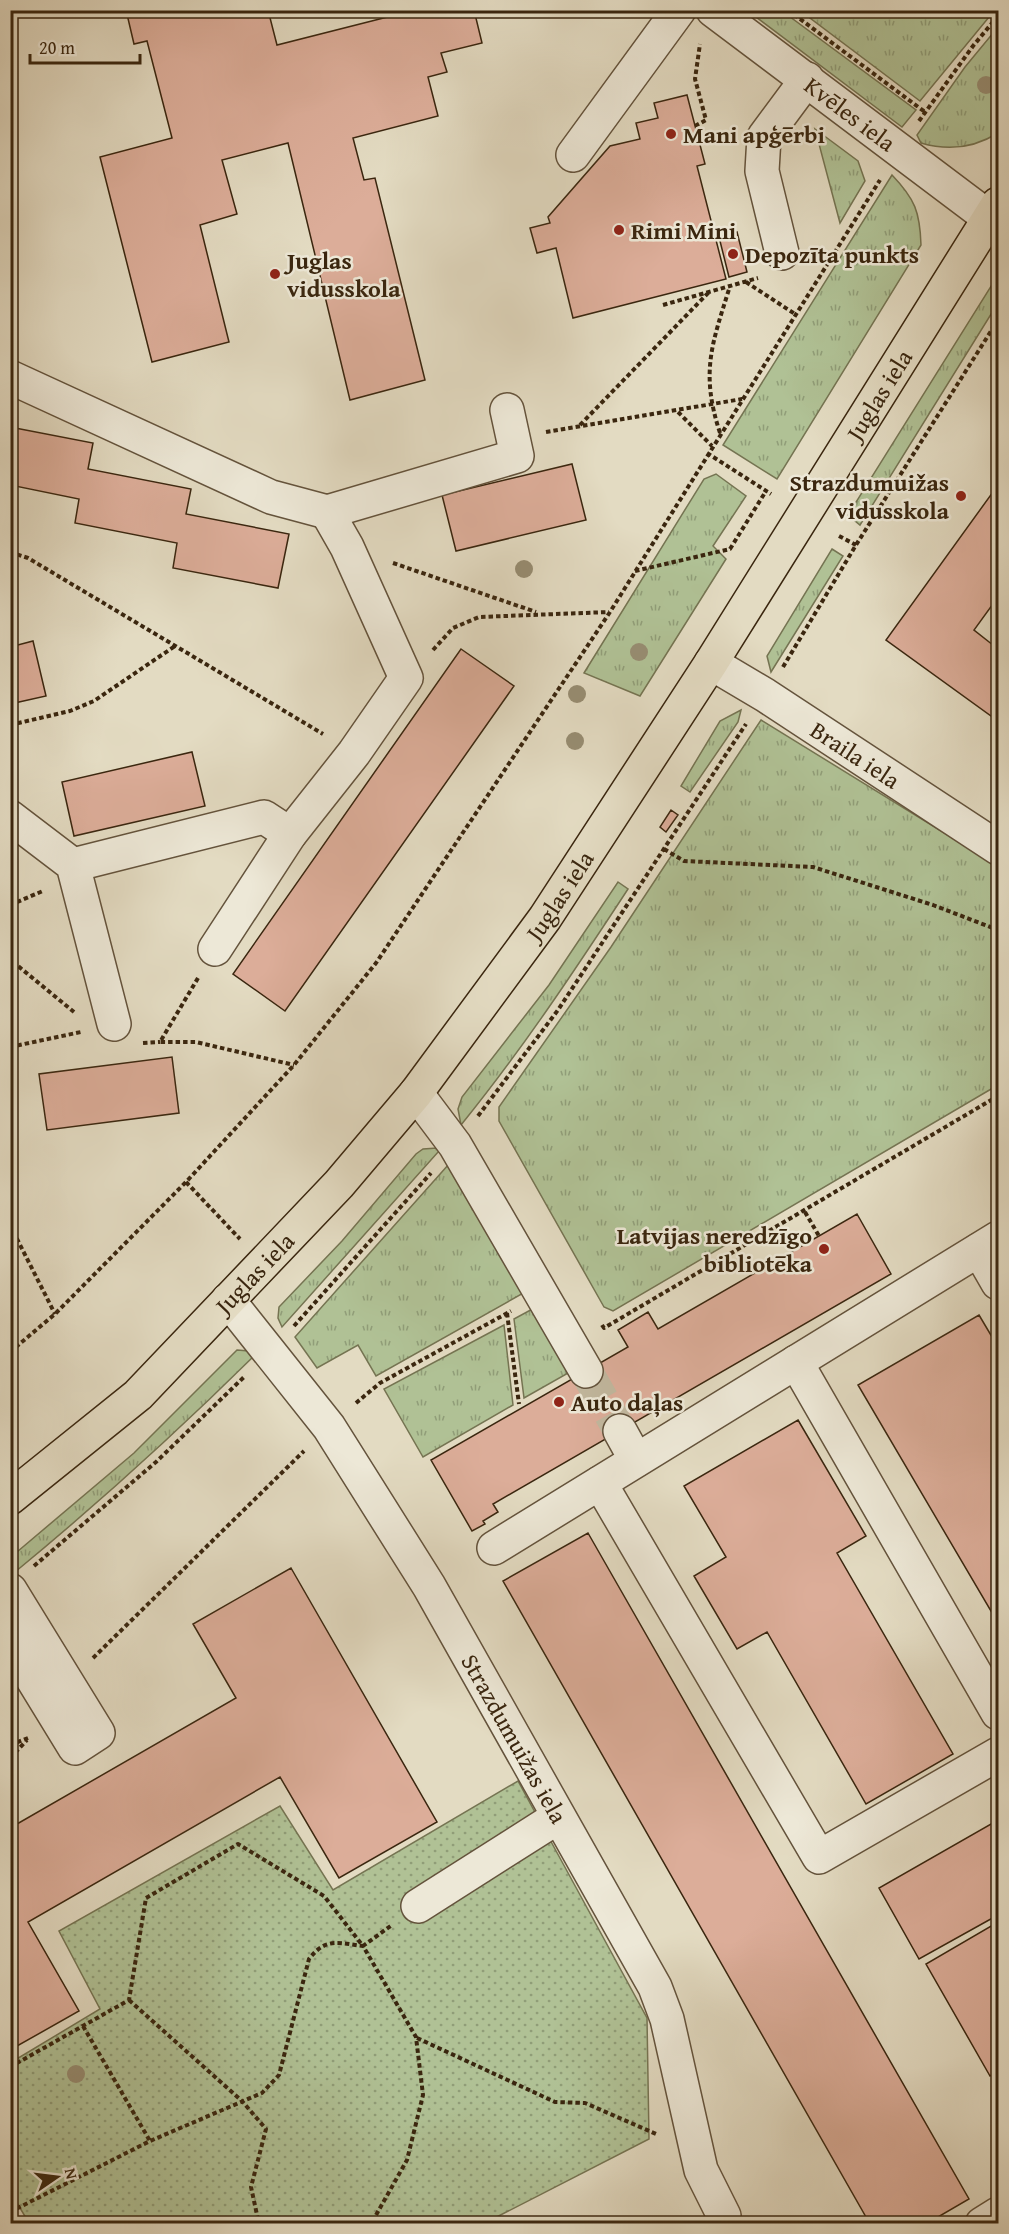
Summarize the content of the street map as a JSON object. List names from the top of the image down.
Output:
{
  "streets": {
    "main road": ["Juglas iela"],
    "street": ["Kvēles iela", "Braila iela", "Strazdumuižas iela"]
  },
  "crossings": [
    ["Kvēles iela", "Juglas iela"],
    ["Juglas iela", "Braila iela"],
    ["Juglas iela", "Strazdumuižas iela"]
  ],
  "places": [
    "Mani apģērbi",
    "Rimi Mini",
    "Depozīta punkts",
    "Juglas vidusskola",
    "Strazdumuižas vidusskola",
    "Latvijas neredzīgo bibliotēka",
    "Auto daļas"
  ],
  "scale_bar": "20 m",
  "north": "right"
}
